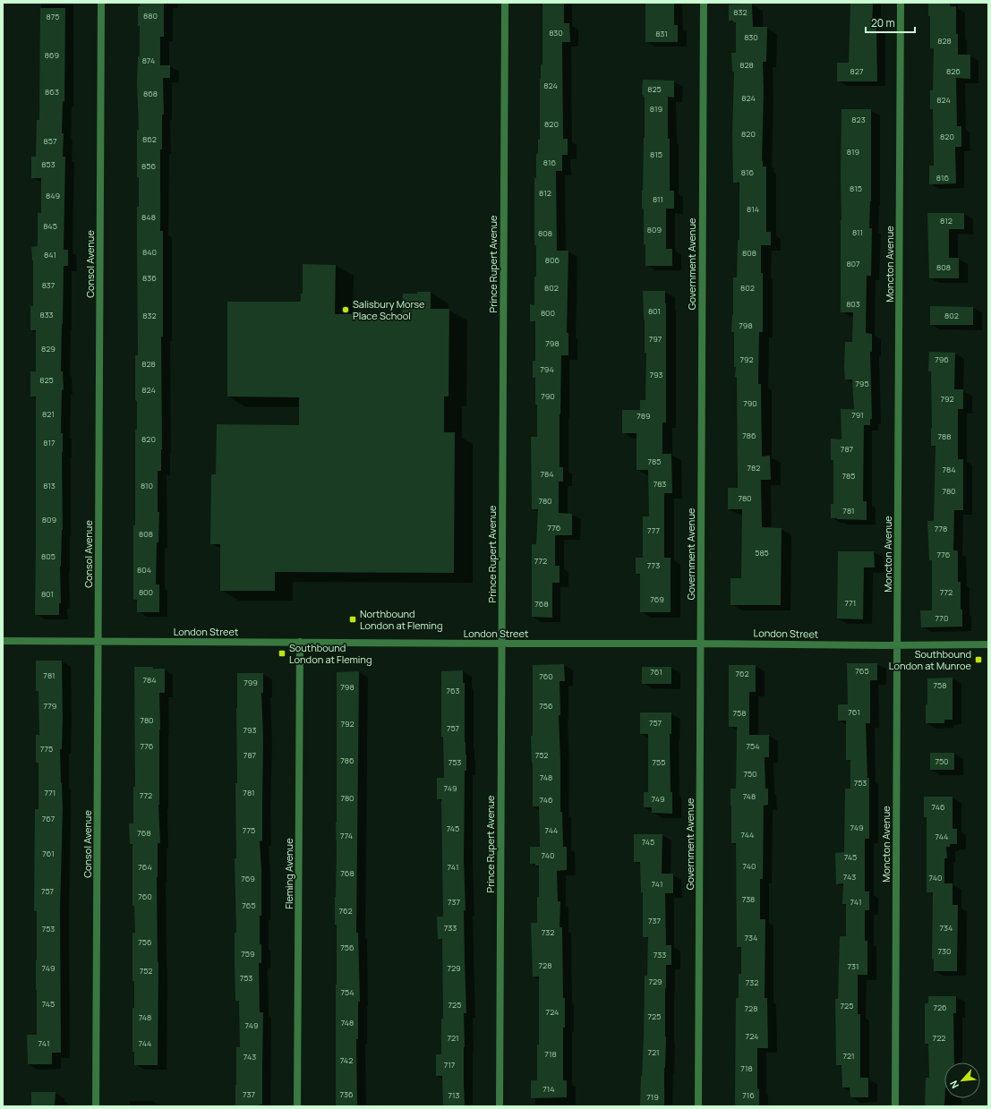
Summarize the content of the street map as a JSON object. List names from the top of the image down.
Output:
{
  "streets": {
    "street": [
      "Consol Avenue",
      "Prince Rupert Avenue",
      "Government Avenue",
      "Moncton Avenue",
      "London Street",
      "Fleming Avenue"
    ]
  },
  "crossings": [
    ["Consol Avenue", "London Street"],
    ["Prince Rupert Avenue", "London Street"],
    ["Government Avenue", "London Street"],
    ["Moncton Avenue", "London Street"],
    ["London Street", "Fleming Avenue"]
  ],
  "places": {
    "other": ["Salisbury Morse Place School"],
    "transit": ["Northbound London at Fleming", "Southbound London at Fleming", "Southbound London at Munroe"]
  },
  "house_numbers": [
    "832",
    "880",
    "875",
    "830",
    "831",
    "830",
    "828",
    "869",
    "874",
    "828",
    "827",
    "826",
    "824",
    "825",
    "863",
    "868",
    "824",
    "824",
    "819",
    "823",
    "820",
    "820",
    "820",
    "862",
    "857",
    "819",
    "815",
    "816",
    "853",
    "856",
    "816",
    "816",
    "815",
    "812",
    "849",
    "811",
    "814",
    "848",
    "812",
    "845",
    "809",
    "811",
    "808",
    "840",
    "808",
    "841",
    "806",
    "807",
    "808",
    "836",
    "837",
    "802",
    "802",
    "803",
    "801",
    "800",
    "833",
    "832",
    "802",
    "798",
    "797",
    "798",
    "829",
    "792",
    "796",
    "828",
    "794",
    "793",
    "825",
    "795",
    "824",
    "790",
    "792",
    "790",
    "821",
    "791",
    "789",
    "786",
    "788",
    "820",
    "817",
    "787",
    "785",
    "782",
    "784",
    "784",
    "785",
    "783",
    "813",
    "810",
    "780",
    "780",
    "780",
    "781",
    "809",
    "776",
    "778",
    "777",
    "808",
    "585",
    "776",
    "805",
    "772",
    "773",
    "804",
    "800",
    "772",
    "801",
    "769",
    "771",
    "768",
    "770",
    "765",
    "761",
    "762",
    "781",
    "760",
    "784",
    "799",
    "758",
    "798",
    "763",
    "779",
    "756",
    "761",
    "758",
    "780",
    "757",
    "792",
    "757",
    "793",
    "776",
    "754",
    "775",
    "787",
    "752",
    "786",
    "750",
    "753",
    "755",
    "750",
    "748",
    "753",
    "749",
    "771",
    "781",
    "772",
    "748",
    "780",
    "749",
    "746",
    "746",
    "767",
    "749",
    "745",
    "775",
    "744",
    "768",
    "744",
    "774",
    "744",
    "745",
    "761",
    "740",
    "745",
    "740",
    "764",
    "741",
    "768",
    "743",
    "740",
    "769",
    "741",
    "757",
    "760",
    "738",
    "737",
    "741",
    "765",
    "762",
    "737",
    "733",
    "734",
    "753",
    "732",
    "734",
    "756",
    "756",
    "730",
    "759",
    "733",
    "728",
    "731",
    "749",
    "729",
    "752",
    "753",
    "729",
    "732",
    "754",
    "745",
    "725",
    "725",
    "726",
    "728",
    "724",
    "725",
    "748",
    "748",
    "749",
    "724",
    "721",
    "722",
    "741",
    "744",
    "721",
    "718",
    "721",
    "743",
    "742",
    "717",
    "718",
    "714",
    "737",
    "736",
    "713",
    "716",
    "719"
  ],
  "scale_bar": "20 m",
  "north": "bottom left"
}
